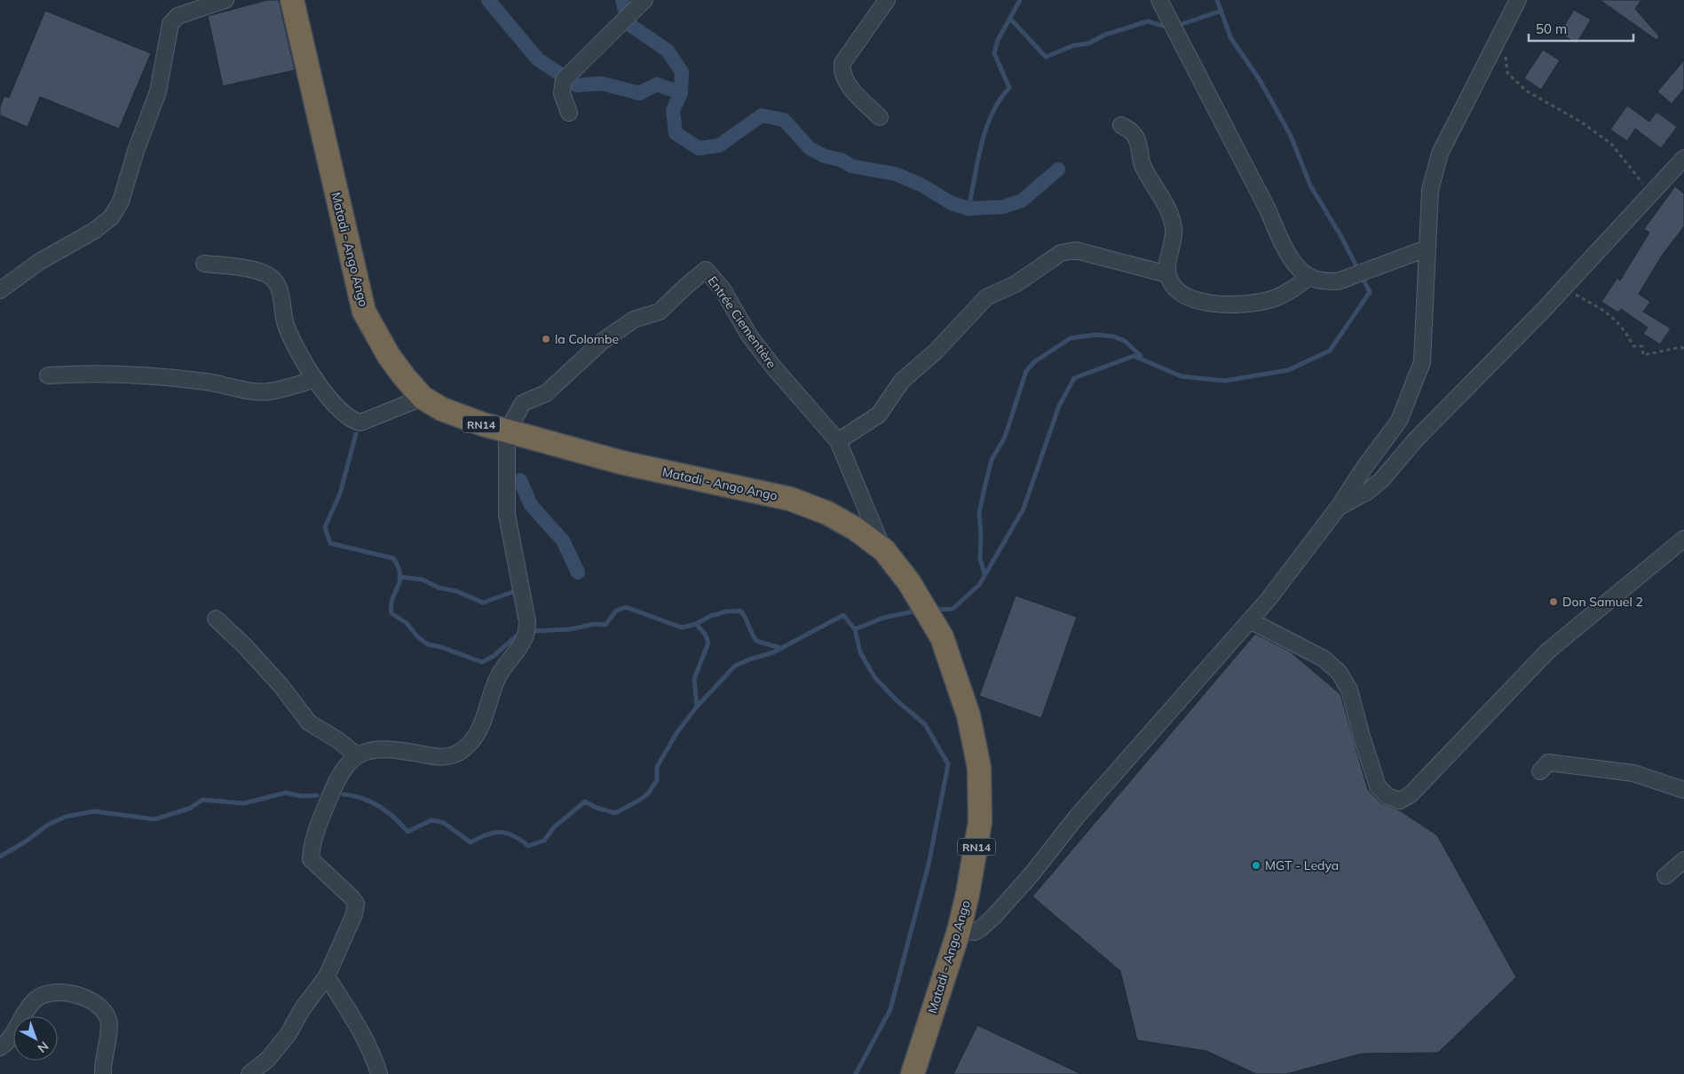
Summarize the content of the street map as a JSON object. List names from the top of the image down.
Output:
{
  "streets": {
    "highway": ["Matadi - Ango Ango", "RN14"],
    "street": ["Entrée Ciementière"]
  },
  "crossings": [
    ["Matadi - Ango Ango", "Entrée Ciementière"]
  ],
  "places": ["la Colombe", "Don Samuel 2", "MGT - Ledya"],
  "scale_bar": "50 m",
  "north": "bottom right"
}
